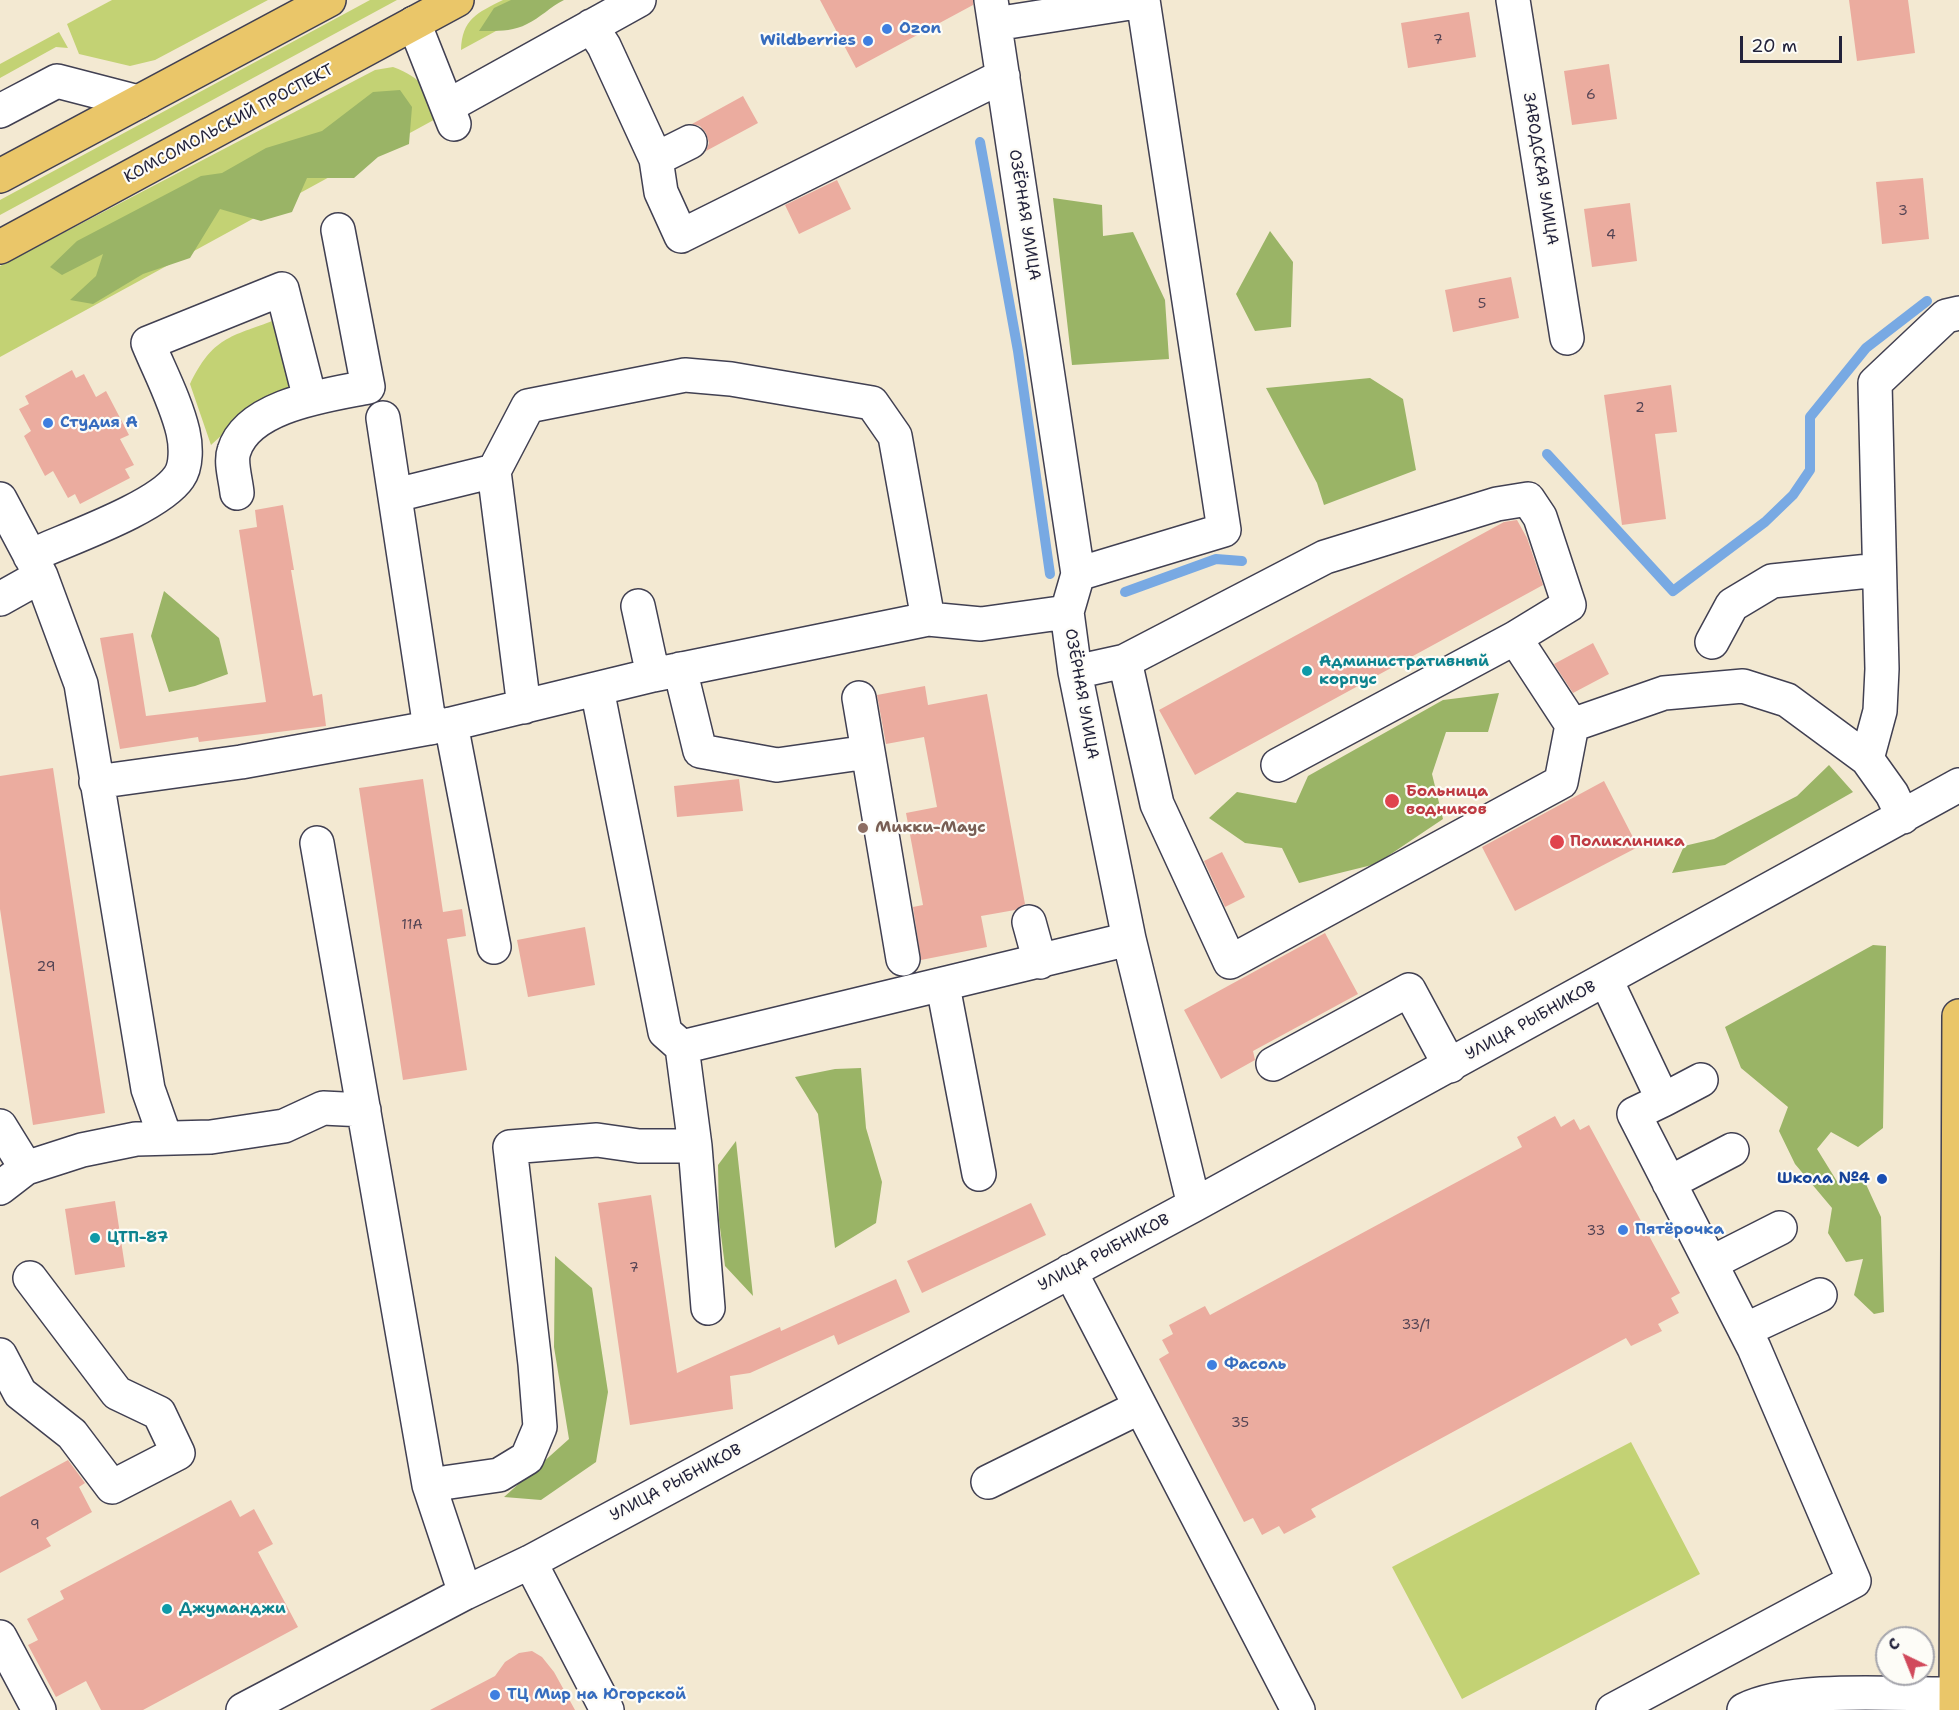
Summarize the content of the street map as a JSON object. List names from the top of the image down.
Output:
{
  "streets": {
    "main road": ["КОМСОМОЛЬСКИЙ ПРОСПЕКТ"],
    "street": ["ЗАВОДСКАЯ УЛИЦА", "ОЗЁРНАЯ УЛИЦА", "УЛИЦА РЫБНИКОВ"]
  },
  "crossings": [
    ["ОЗЁРНАЯ УЛИЦА", "УЛИЦА РЫБНИКОВ"]
  ],
  "places": [
    "Ozon",
    "Wildberries",
    "Студия А",
    "Административный корпус",
    "Больница водников",
    "Микки-Маус",
    "Поликлиника",
    "Школа №4",
    "Пятёрочка",
    "ЦТП-87",
    "Фасоль",
    "Джуманджи",
    "ТЦ Мир на Югорской"
  ],
  "house_numbers": [
    "7",
    "6",
    "3",
    "4",
    "5",
    "2",
    "11А",
    "29",
    "33",
    "7",
    "33/1",
    "35",
    "9"
  ],
  "scale_bar": "20 m",
  "north": "top left"
}
